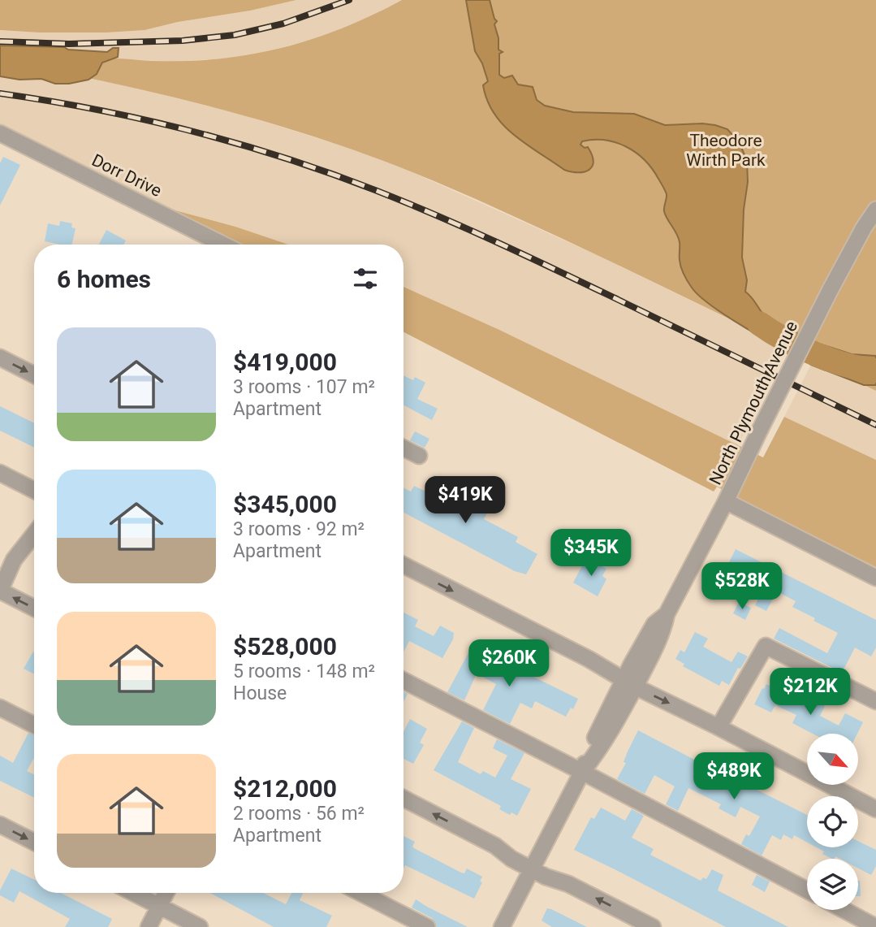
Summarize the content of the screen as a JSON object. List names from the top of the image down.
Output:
{
  "streets": {
    "street": ["Dorr Drive", "North Plymouth Avenue"]
  },
  "parks": ["Theodore Wirth Park"],
  "north": "bottom right",
  "page": {
    "heading": "6 homes",
    "list": [
      {
        "name": "$419,000",
        "note": "3 rooms · 107 m² · Apartment"
      },
      {
        "name": "$345,000",
        "note": "3 rooms · 92 m² · Apartment"
      },
      {
        "name": "$528,000",
        "note": "5 rooms · 148 m² · House"
      },
      {
        "name": "$212,000",
        "note": "2 rooms · 56 m² · Apartment"
      }
    ],
    "price": [
      "$419K",
      "$345K",
      "$528K",
      "$260K",
      "$212K",
      "$489K"
    ]
  }
}
